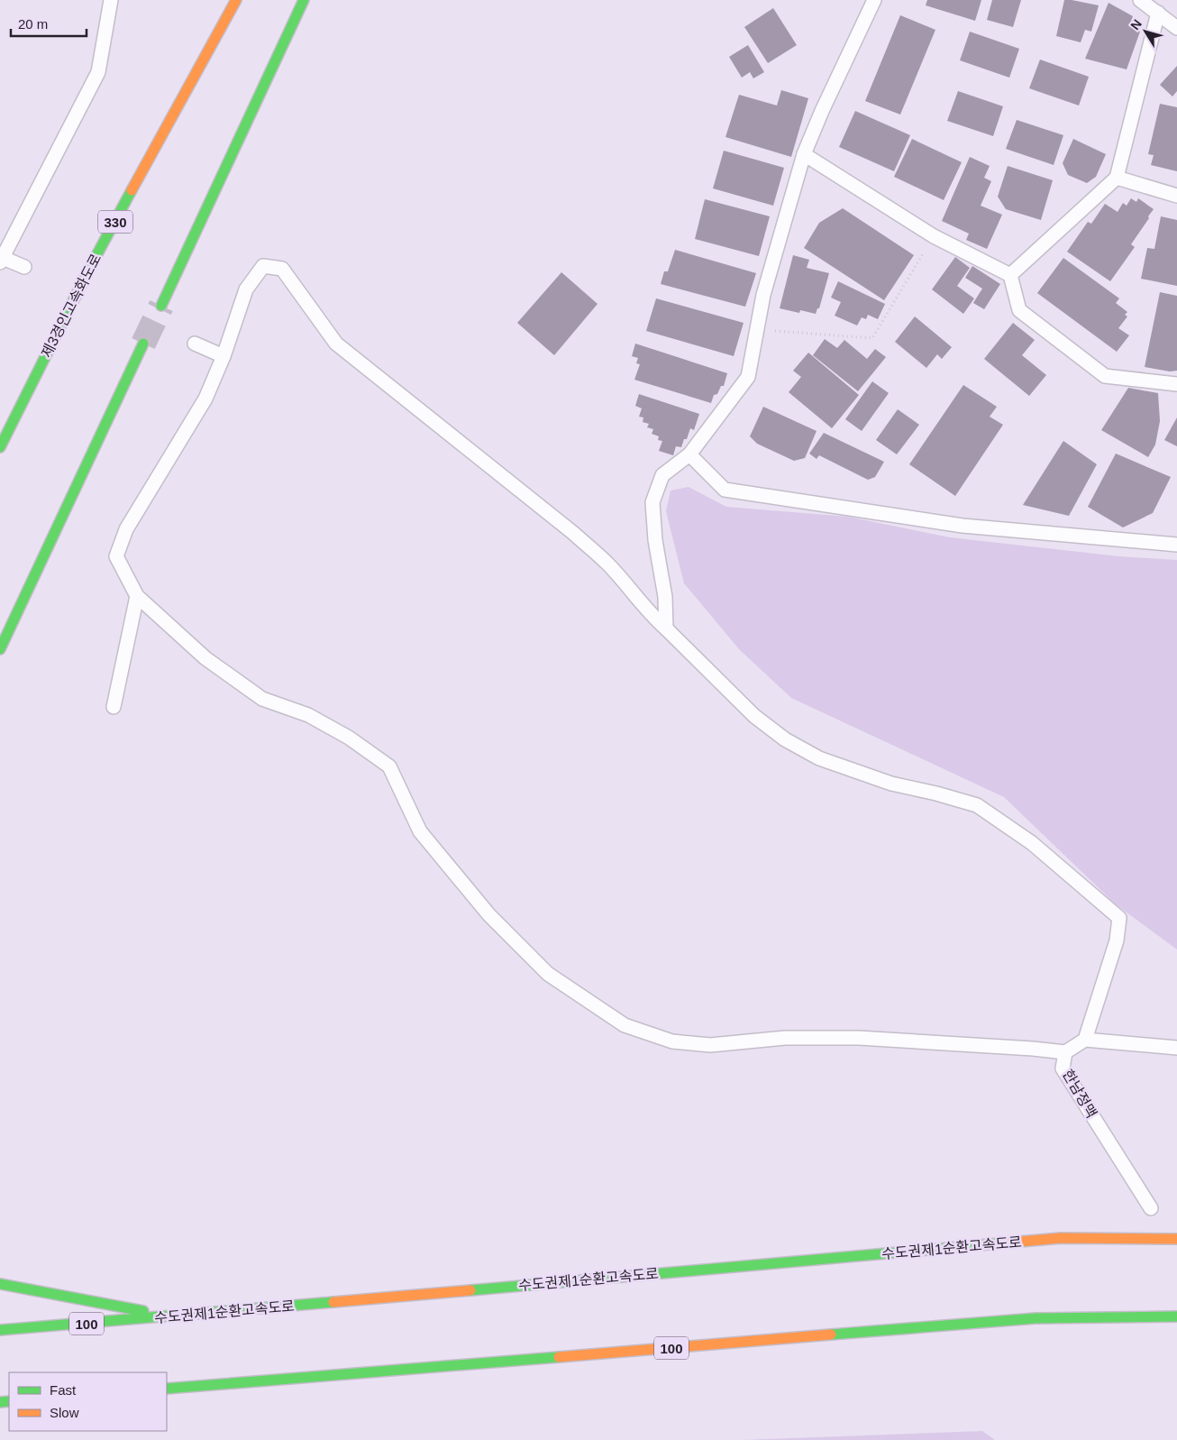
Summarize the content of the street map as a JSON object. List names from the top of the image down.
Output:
{
  "streets": {
    "highway": [
      "330",
      "제3경인고속화도로",
      "수도권제1순환고속도로",
      "100"
    ],
    "lane": ["한남정맥"]
  },
  "legend": ["Fast", "Slow"],
  "scale_bar": "20 m",
  "north": "top left"
}
